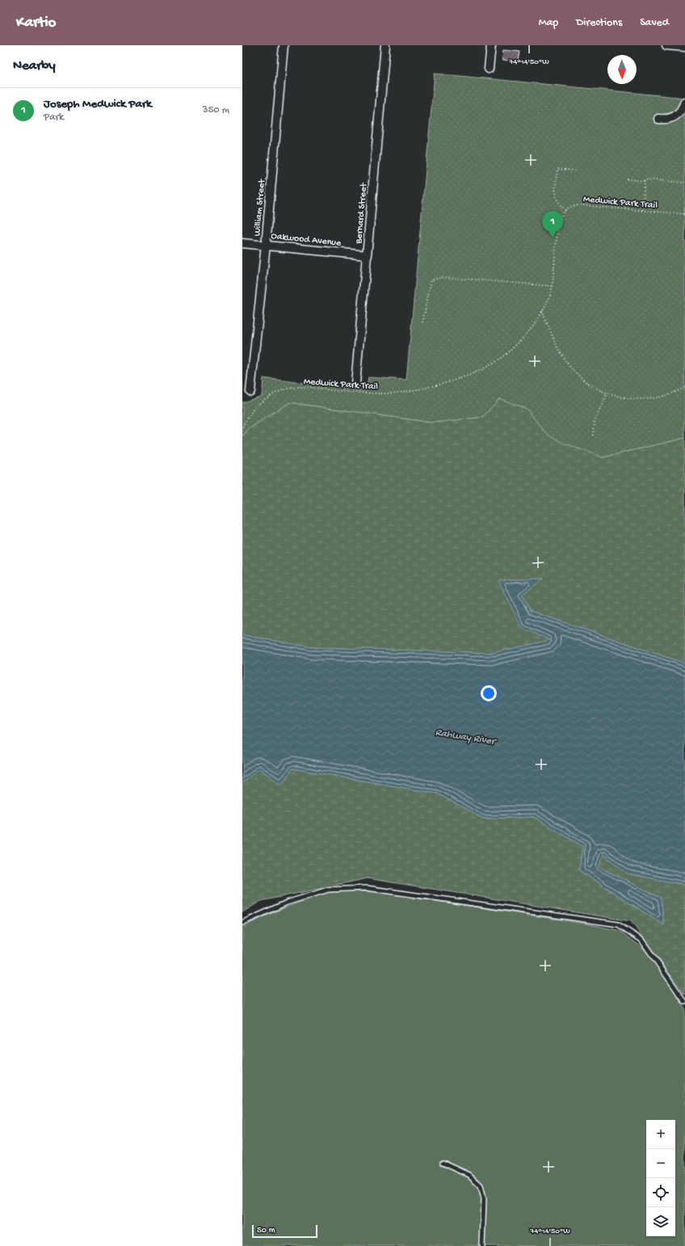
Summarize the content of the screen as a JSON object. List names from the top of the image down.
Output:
{
  "streets": {
    "street": ["William Street", "Bernard Street", "Oakwood Avenue"],
    "path": ["Medwick Park Trail"]
  },
  "crossings": [
    ["William Street", "Oakwood Avenue"],
    ["Bernard Street", "Oakwood Avenue"]
  ],
  "water": ["Rahway River"],
  "scale_bar": "50 m",
  "north": "bottom",
  "page": {
    "header": "Kartio",
    "nav": ["Map", "Directions", "Saved"],
    "heading": "Nearby",
    "list": [
      {
        "mark": "1",
        "name": "Joseph Medwick Park",
        "note": "Park",
        "value": "350 m"
      }
    ],
    "pins": "1",
    "map_buttons": ["+", "−"],
    "scale": "50 m"
  },
  "coordinates": ["74°14'50\"W"]
}
